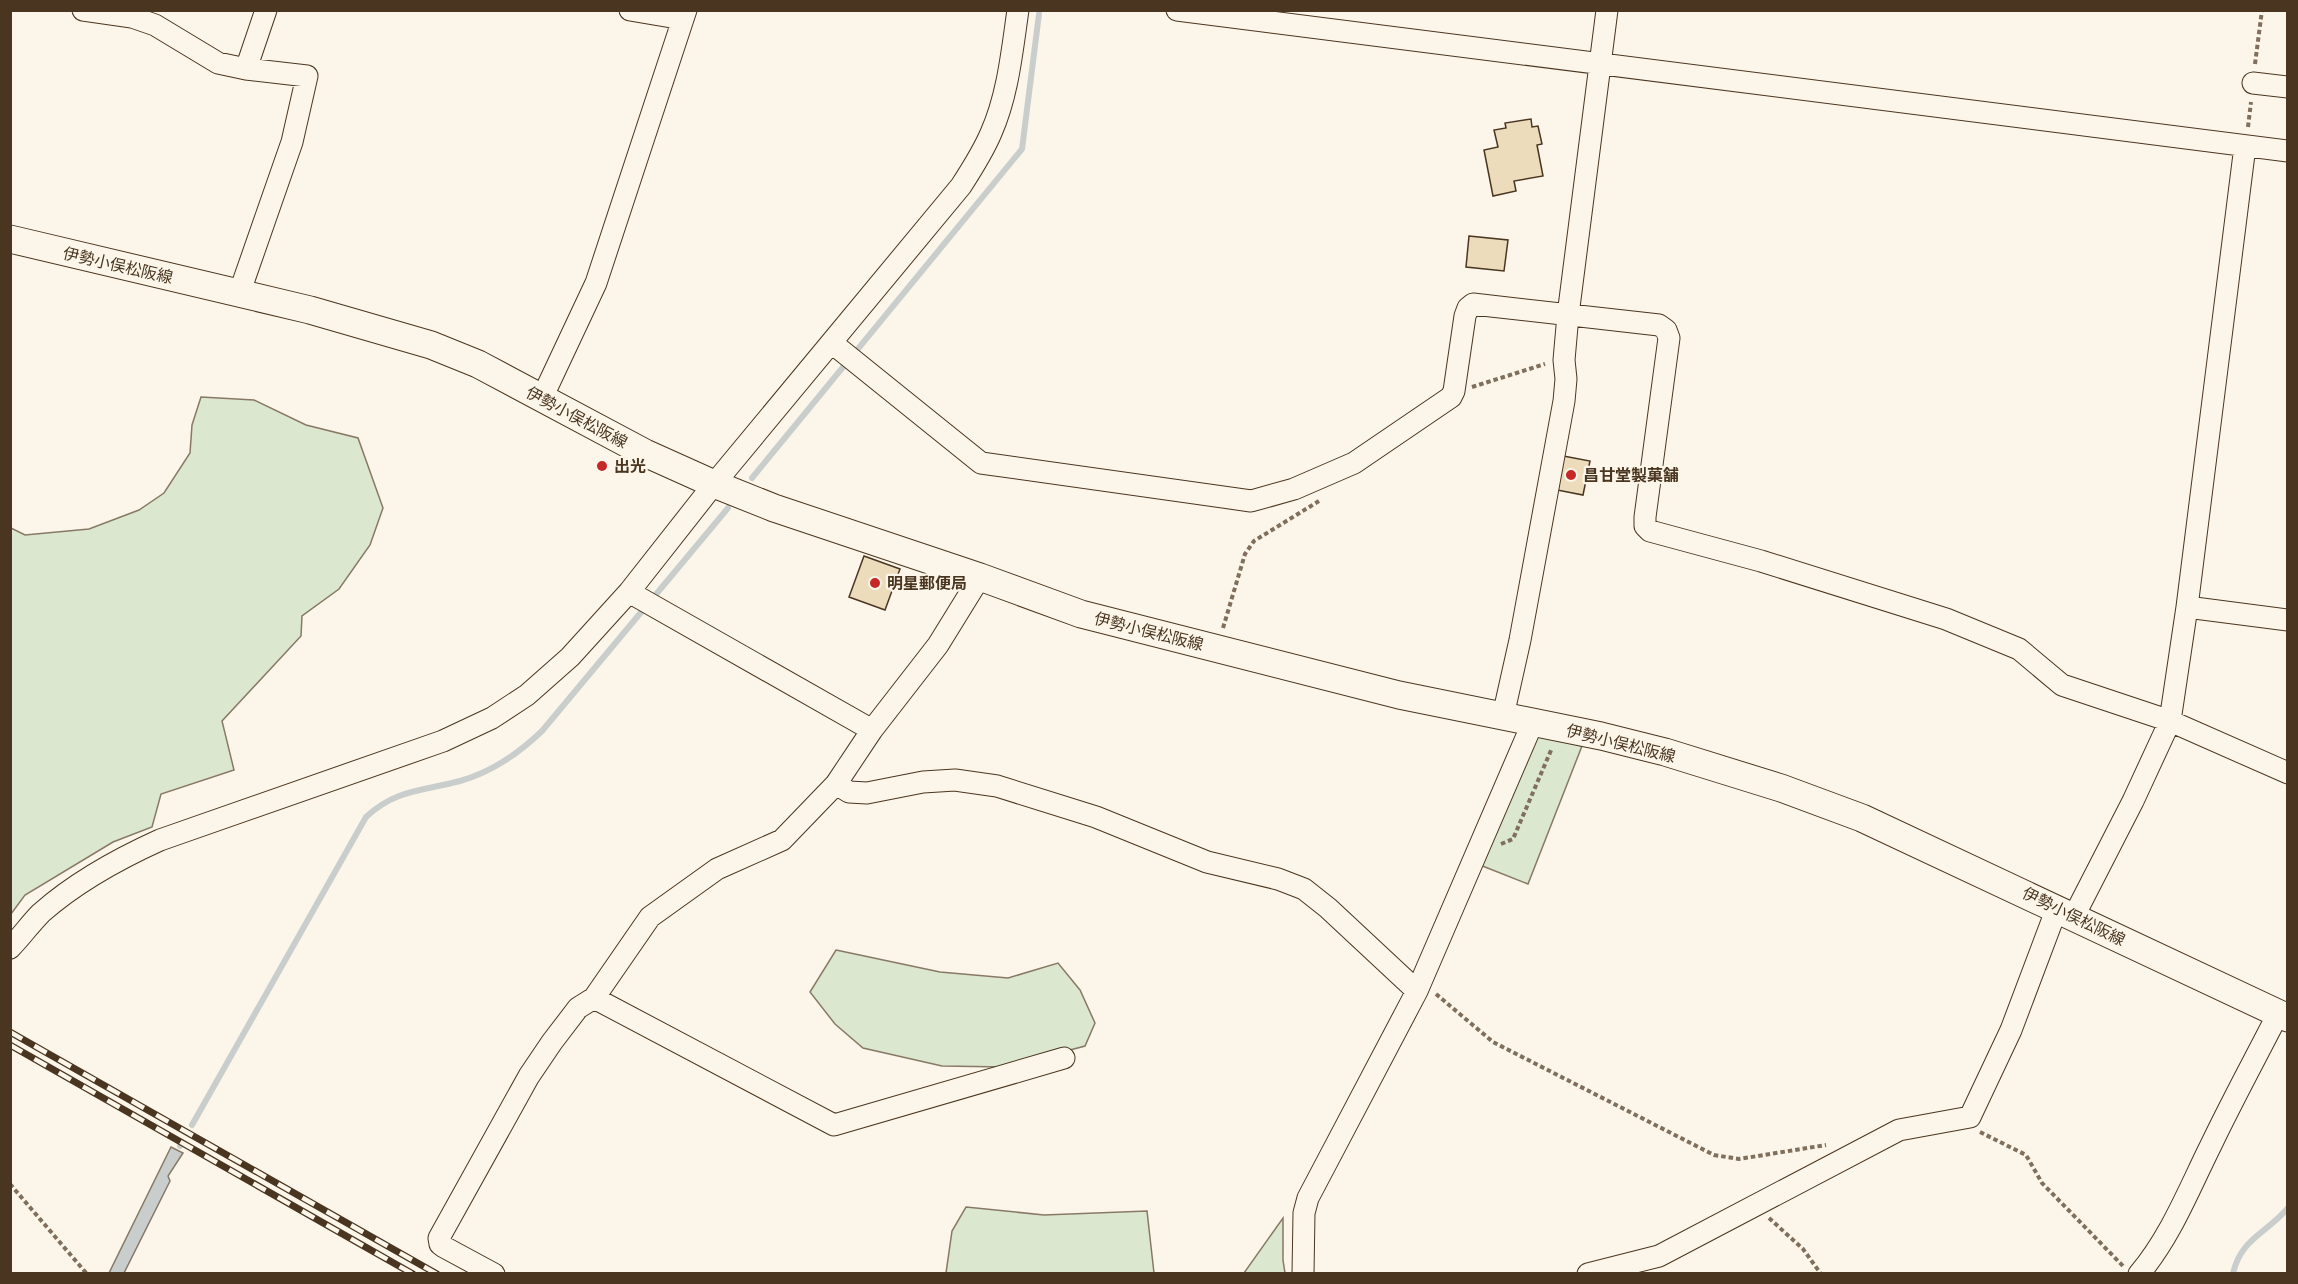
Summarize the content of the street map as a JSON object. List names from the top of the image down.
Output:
{
  "streets": {
    "main road": ["伊勢小俣松阪線"]
  },
  "places": ["出光", "昌甘堂製菓舗", "明星郵便局"]
}
